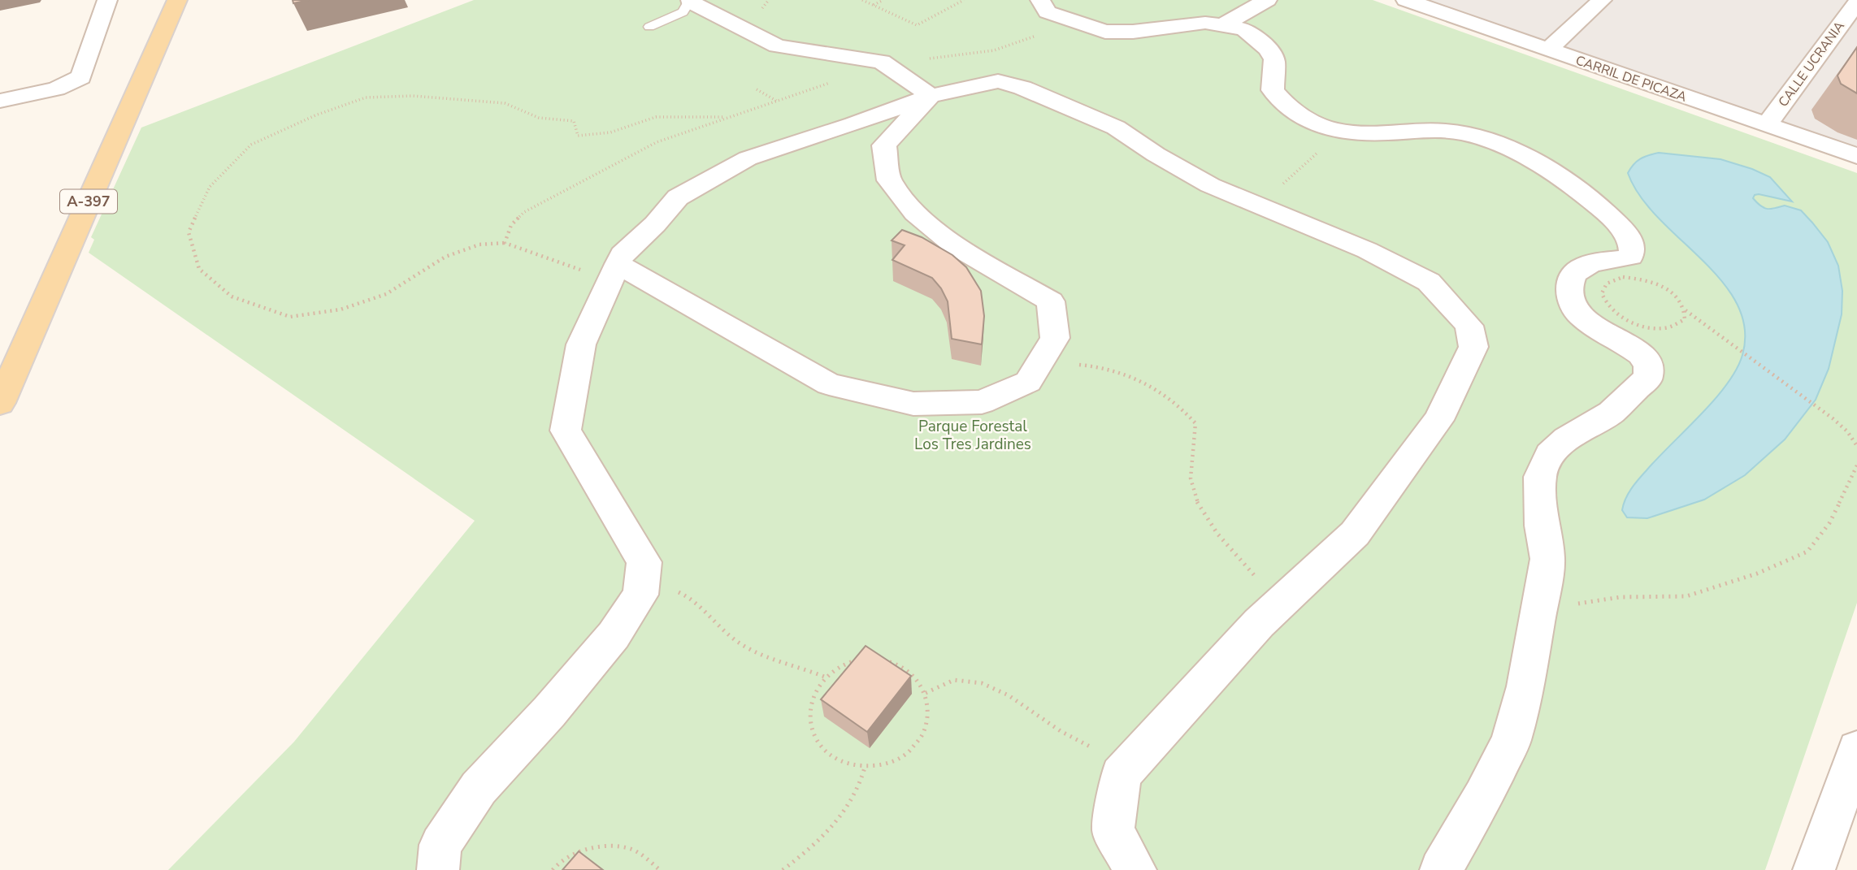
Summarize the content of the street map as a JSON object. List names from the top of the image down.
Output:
{
  "streets": {
    "main road": ["A-397"],
    "street": ["CALLE UCRANIA", "CARRIL DE PICAZA"]
  },
  "crossings": [
    ["CALLE UCRANIA", "CARRIL DE PICAZA"]
  ],
  "parks": ["Parque Forestal Los Tres Jardines"]
}
